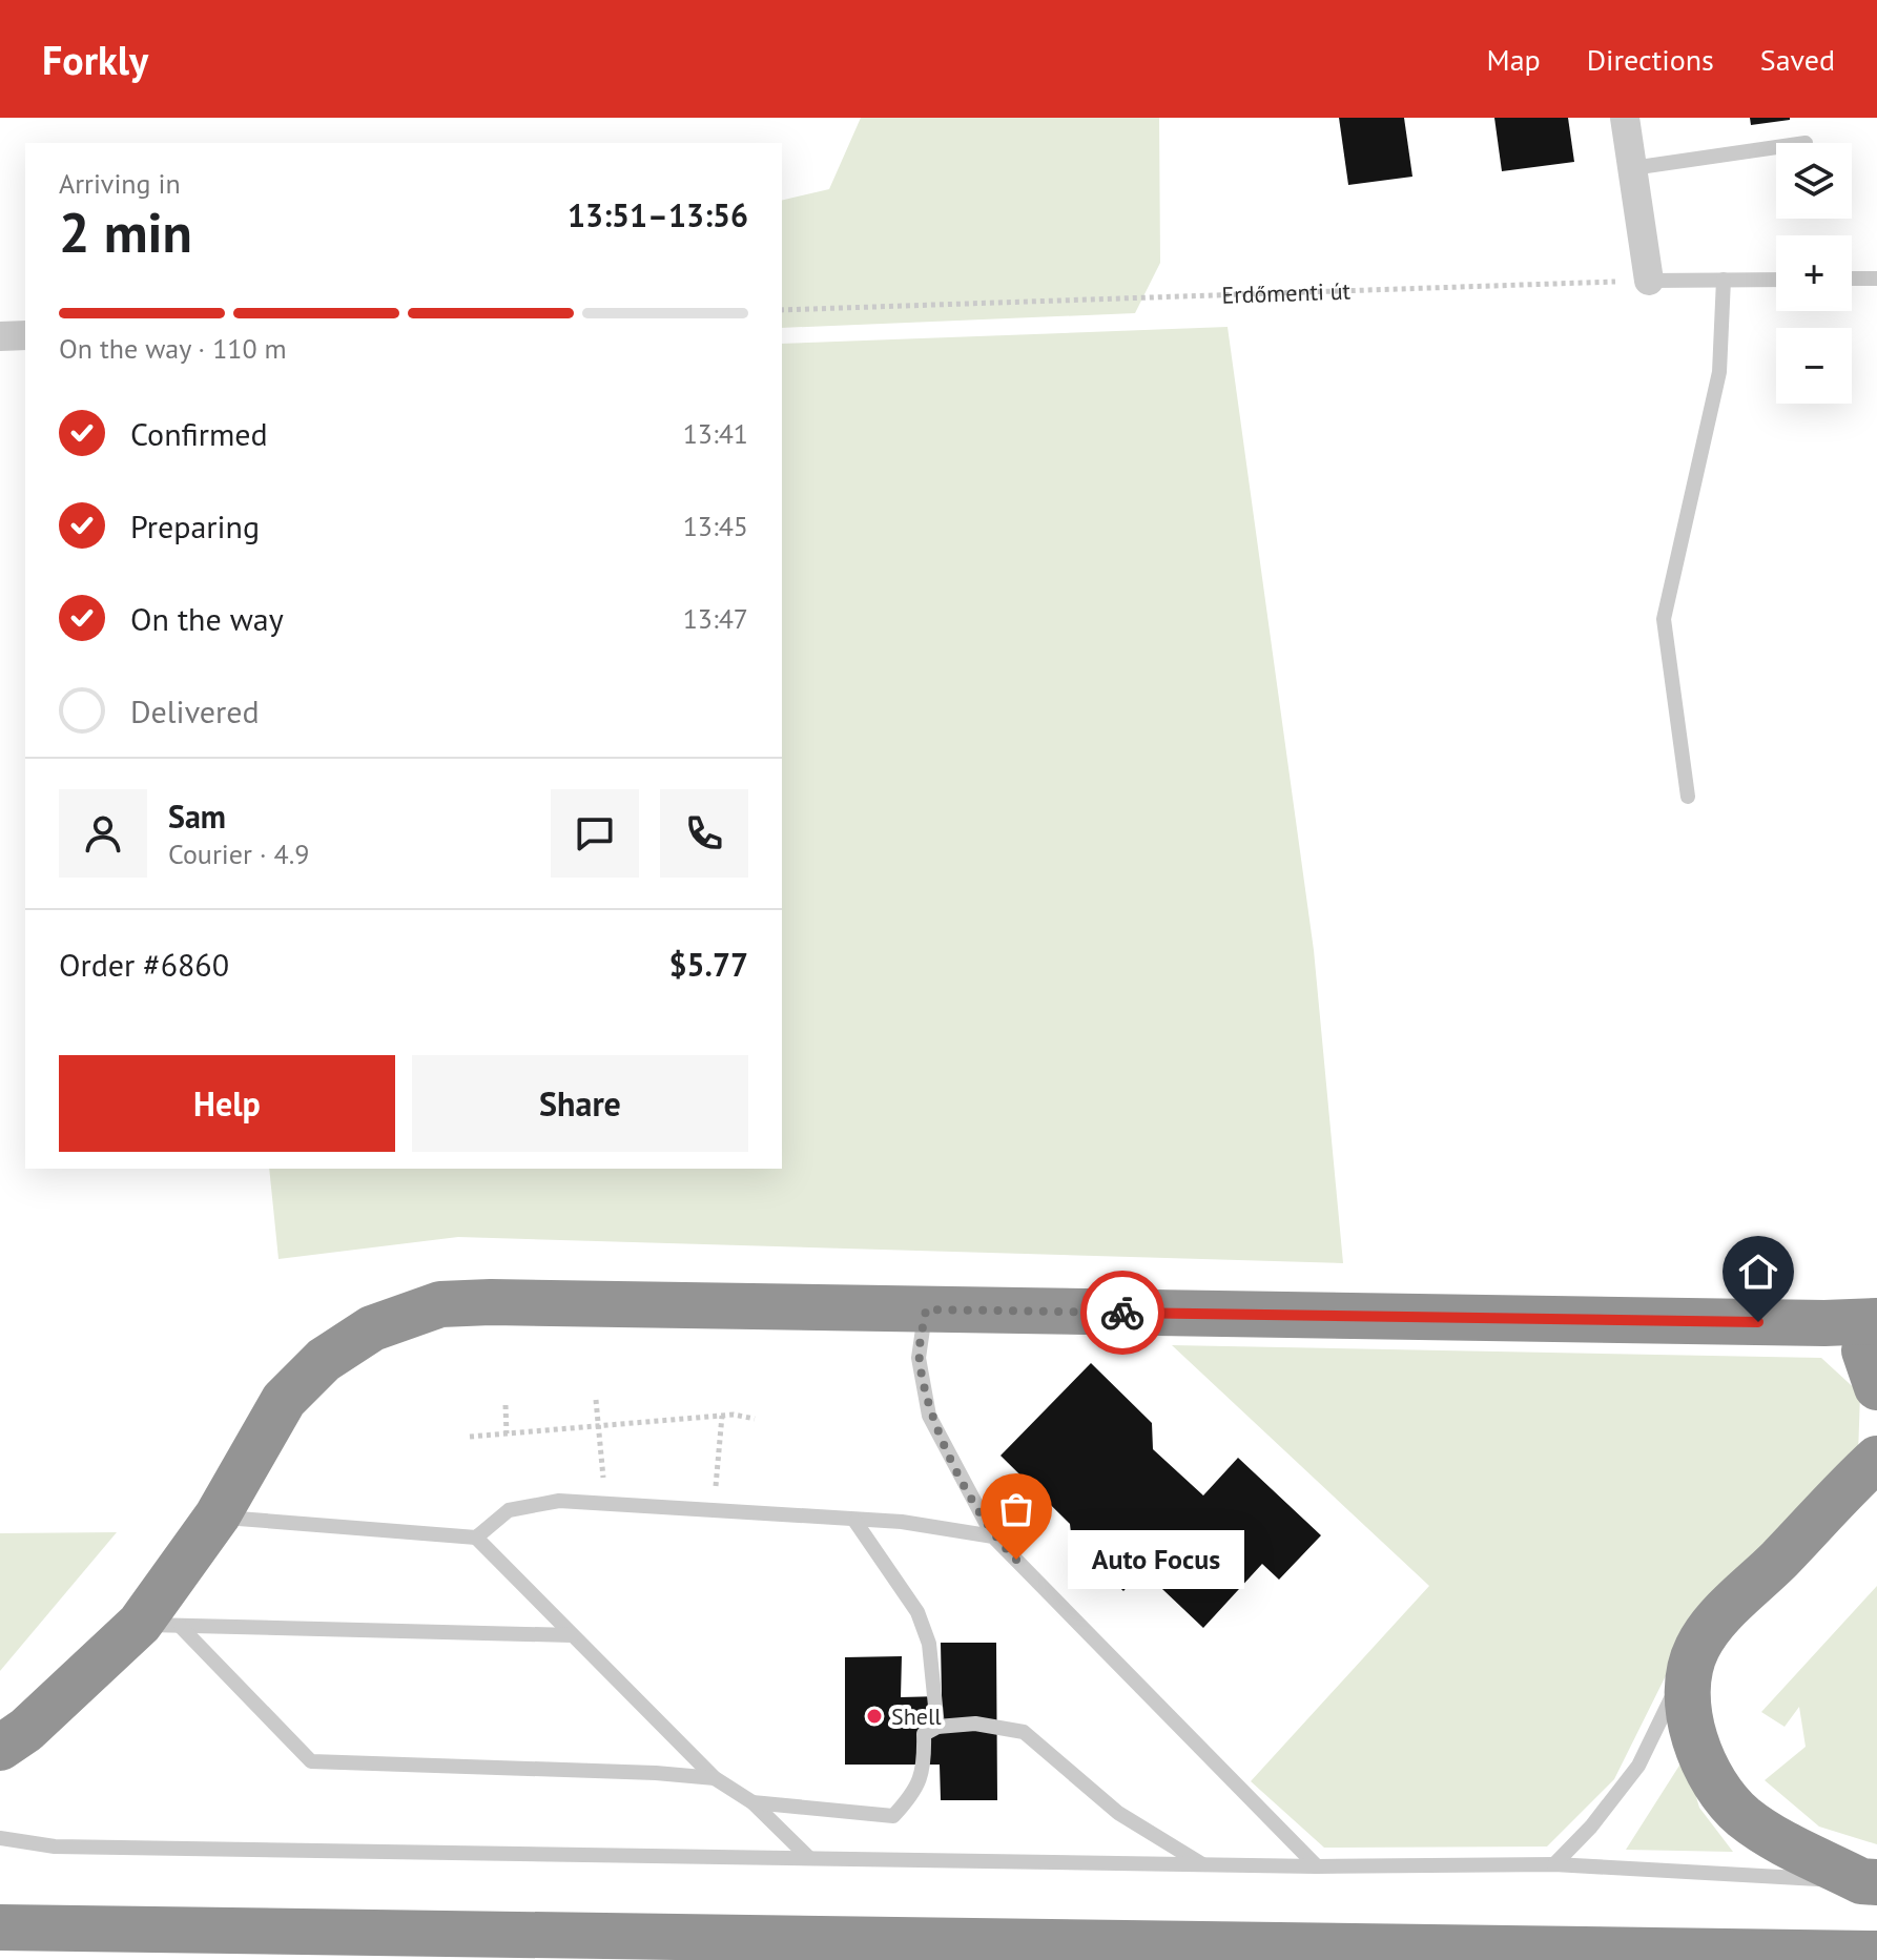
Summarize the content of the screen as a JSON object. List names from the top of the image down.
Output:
{
  "streets": {
    "path": ["Erdőmenti út"]
  },
  "places": ["Auto Focus", "Shell"],
  "page": {
    "header": "Forkly",
    "nav": ["Map", "Directions", "Saved"],
    "map_buttons": ["+", "−"],
    "heading": ["2 min", "Arriving in", "13:51–13:56"],
    "panel": [
      "Sam",
      "Courier · 4.9",
      "Order #6860",
      "$5.77"
    ],
    "bar": "On the way · 110 m",
    "list": [
      ["Confirmed", "13:41"],
      ["Preparing", "13:45"],
      ["On the way", "13:47"],
      "Delivered"
    ],
    "buttons": ["Help", "Share"],
    "bubble": "Auto Focus"
  }
}
